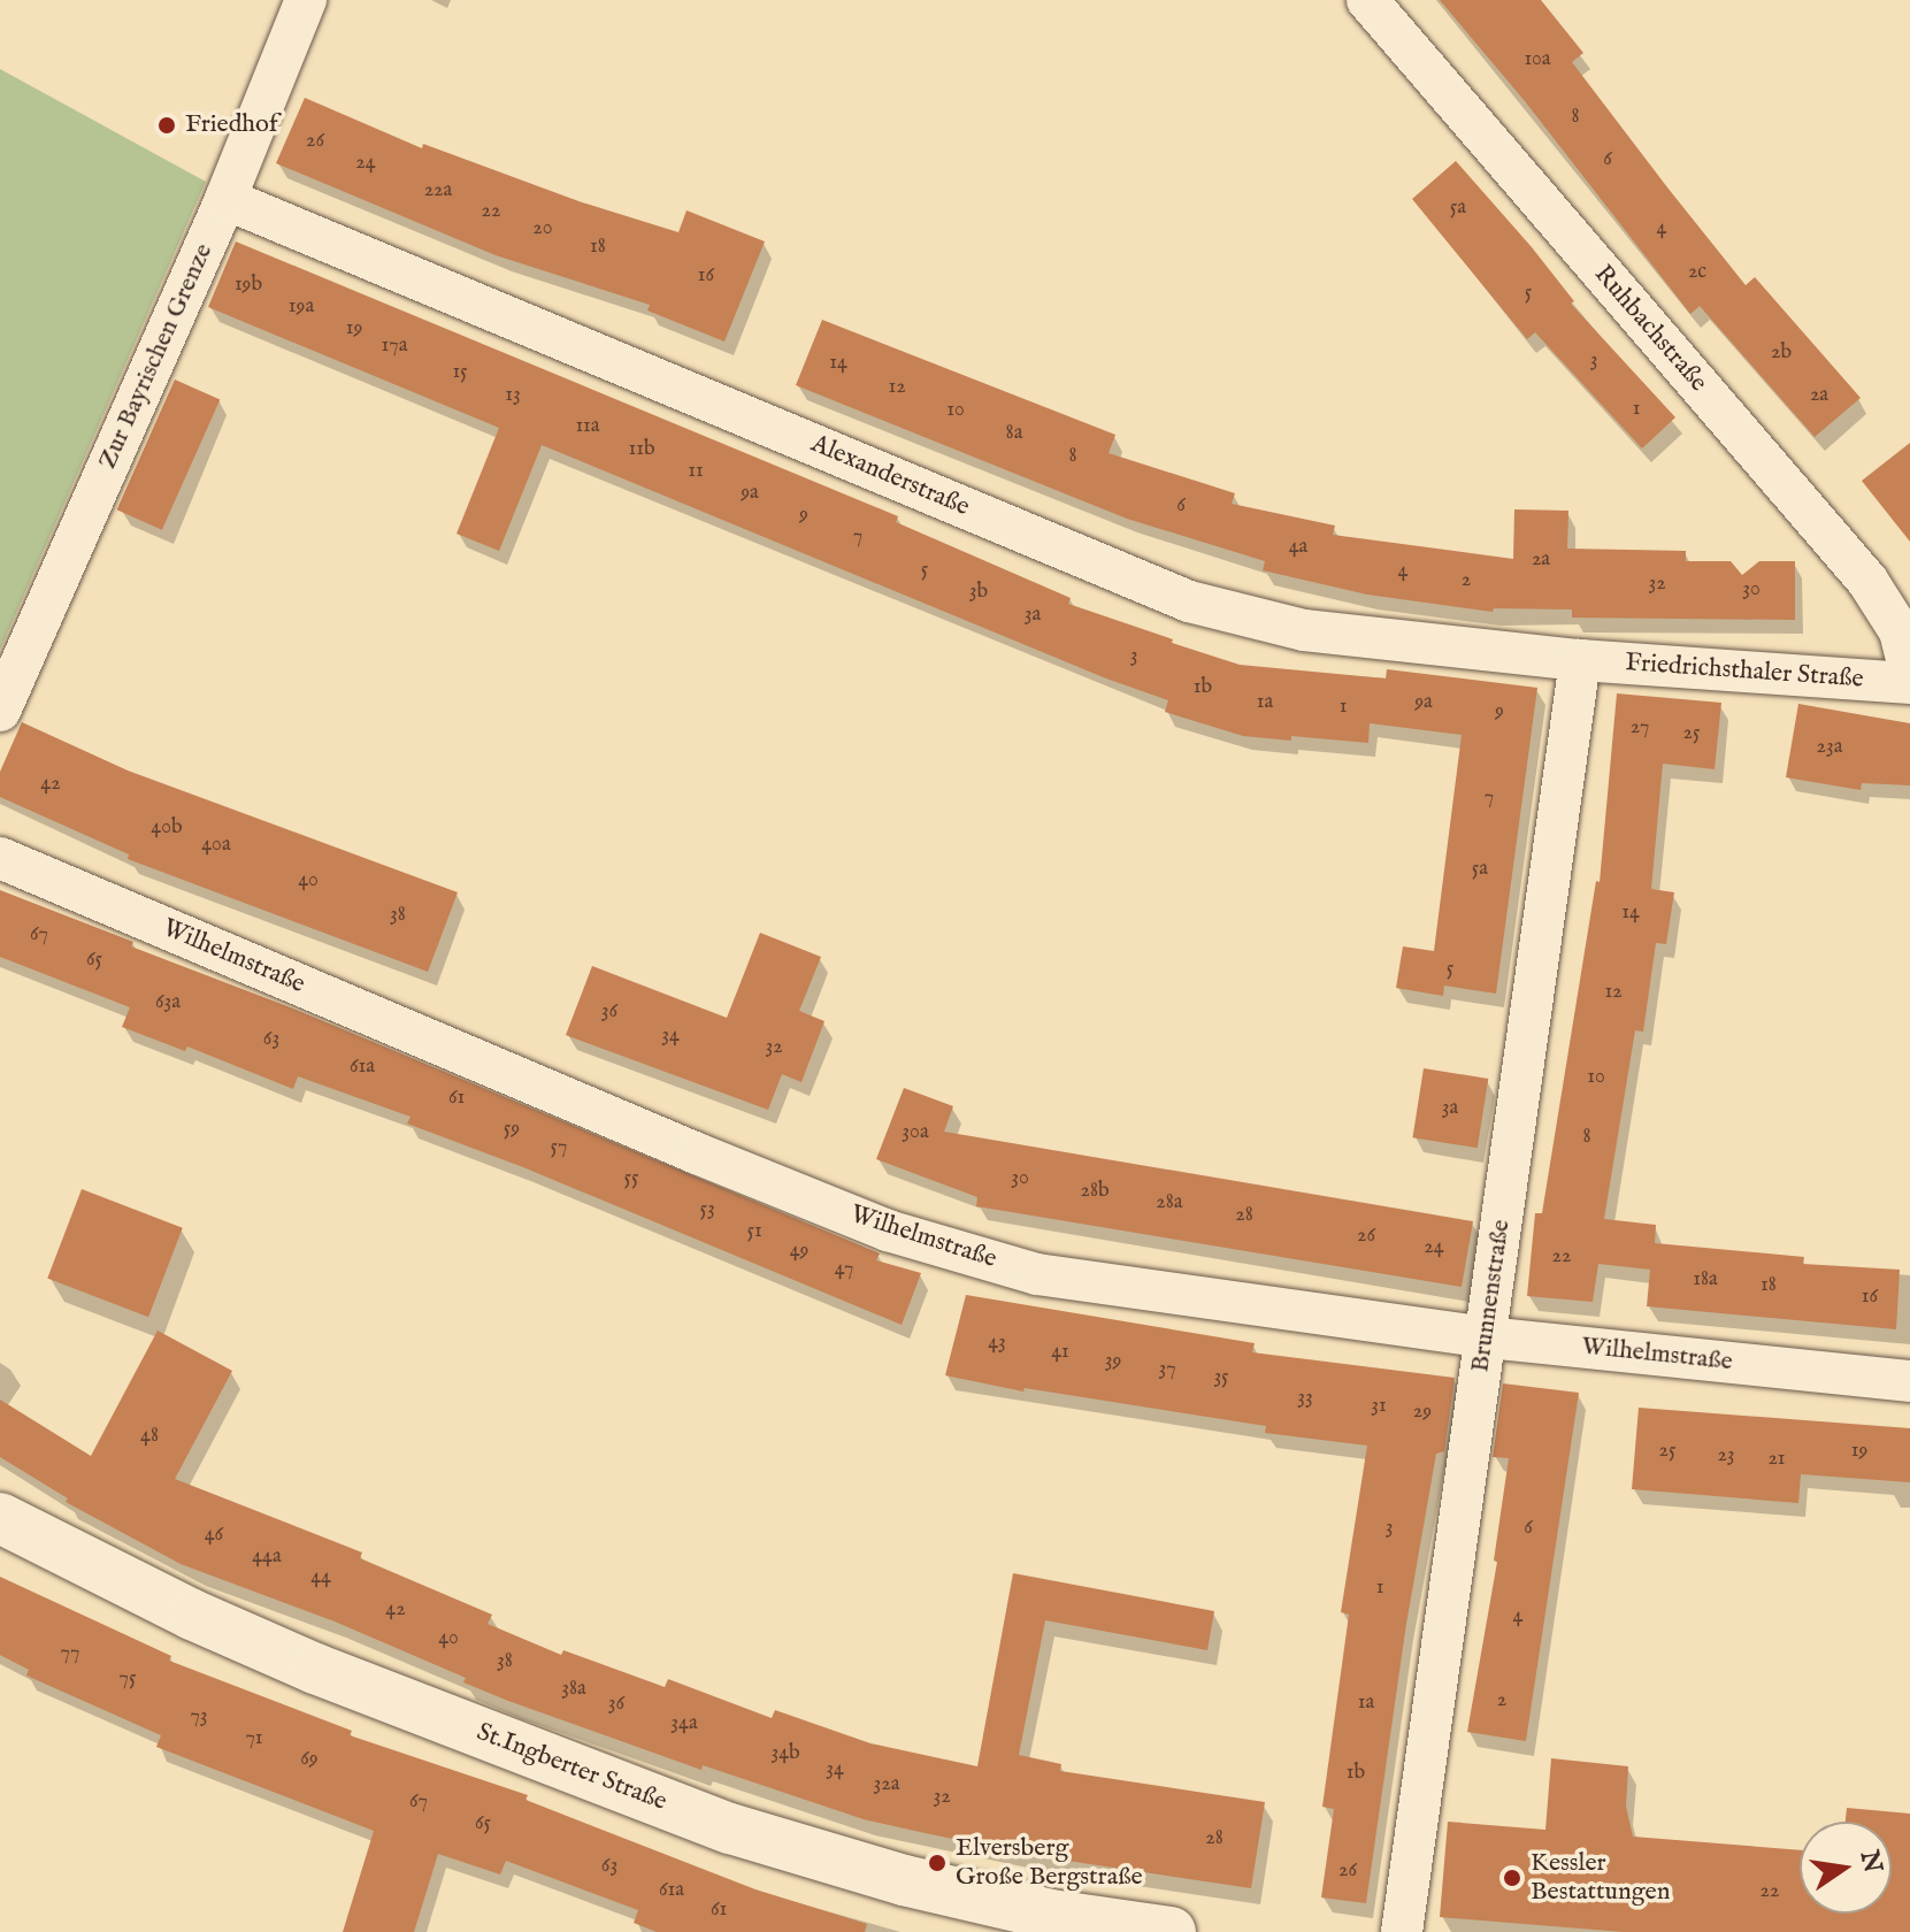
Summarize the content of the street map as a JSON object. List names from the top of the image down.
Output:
{
  "streets": {
    "main road": ["St.Ingberter Straße"],
    "street": [
      "Ruhbachstraße",
      "Zur Bayrischen Grenze",
      "Alexanderstraße",
      "Friedrichsthaler Straße",
      "Wilhelmstraße",
      "Brunnenstraße"
    ]
  },
  "crossings": [
    ["Zur Bayrischen Grenze", "Alexanderstraße"],
    ["Alexanderstraße", "Friedrichsthaler Straße"],
    ["Alexanderstraße", "Brunnenstraße"],
    ["Friedrichsthaler Straße", "Brunnenstraße"],
    ["Wilhelmstraße", "Brunnenstraße"]
  ],
  "places": ["Friedhof", "Elversberg Große Bergstraße", "Kessler Bestattungen"],
  "house_numbers": [
    "10a",
    "8",
    "26",
    "6",
    "24",
    "22a",
    "5a",
    "22",
    "20",
    "4",
    "18",
    "2c",
    "16",
    "19b",
    "5",
    "19a",
    "19",
    "17a",
    "2b",
    "3",
    "14",
    "15",
    "12",
    "13",
    "2a",
    "1",
    "10",
    "11a",
    "8a",
    "11b",
    "8",
    "11",
    "9a",
    "6",
    "9",
    "7",
    "4a",
    "2a",
    "5",
    "4",
    "2",
    "32",
    "30",
    "3b",
    "3a",
    "3",
    "1b",
    "1a",
    "9a",
    "1",
    "9",
    "27",
    "25",
    "23a",
    "42",
    "7",
    "40b",
    "40a",
    "5a",
    "40",
    "14",
    "38",
    "67",
    "65",
    "5",
    "12",
    "63a",
    "36",
    "34",
    "63",
    "32",
    "61a",
    "10",
    "61",
    "3a",
    "59",
    "30a",
    "8",
    "57",
    "55",
    "30",
    "28b",
    "28a",
    "53",
    "28",
    "51",
    "26",
    "24",
    "49",
    "22",
    "47",
    "18a",
    "18",
    "16",
    "43",
    "41",
    "39",
    "37",
    "35",
    "33",
    "31",
    "29",
    "48",
    "25",
    "19",
    "23",
    "21",
    "3",
    "6",
    "46",
    "44a",
    "44",
    "1",
    "42",
    "4",
    "40",
    "77",
    "38",
    "75",
    "38a",
    "2",
    "1a",
    "36",
    "73",
    "34a",
    "71",
    "34b",
    "69",
    "34",
    "1b",
    "32a",
    "32",
    "67",
    "65",
    "28",
    "63",
    "26",
    "61a",
    "22",
    "61"
  ],
  "north": "right"
}
